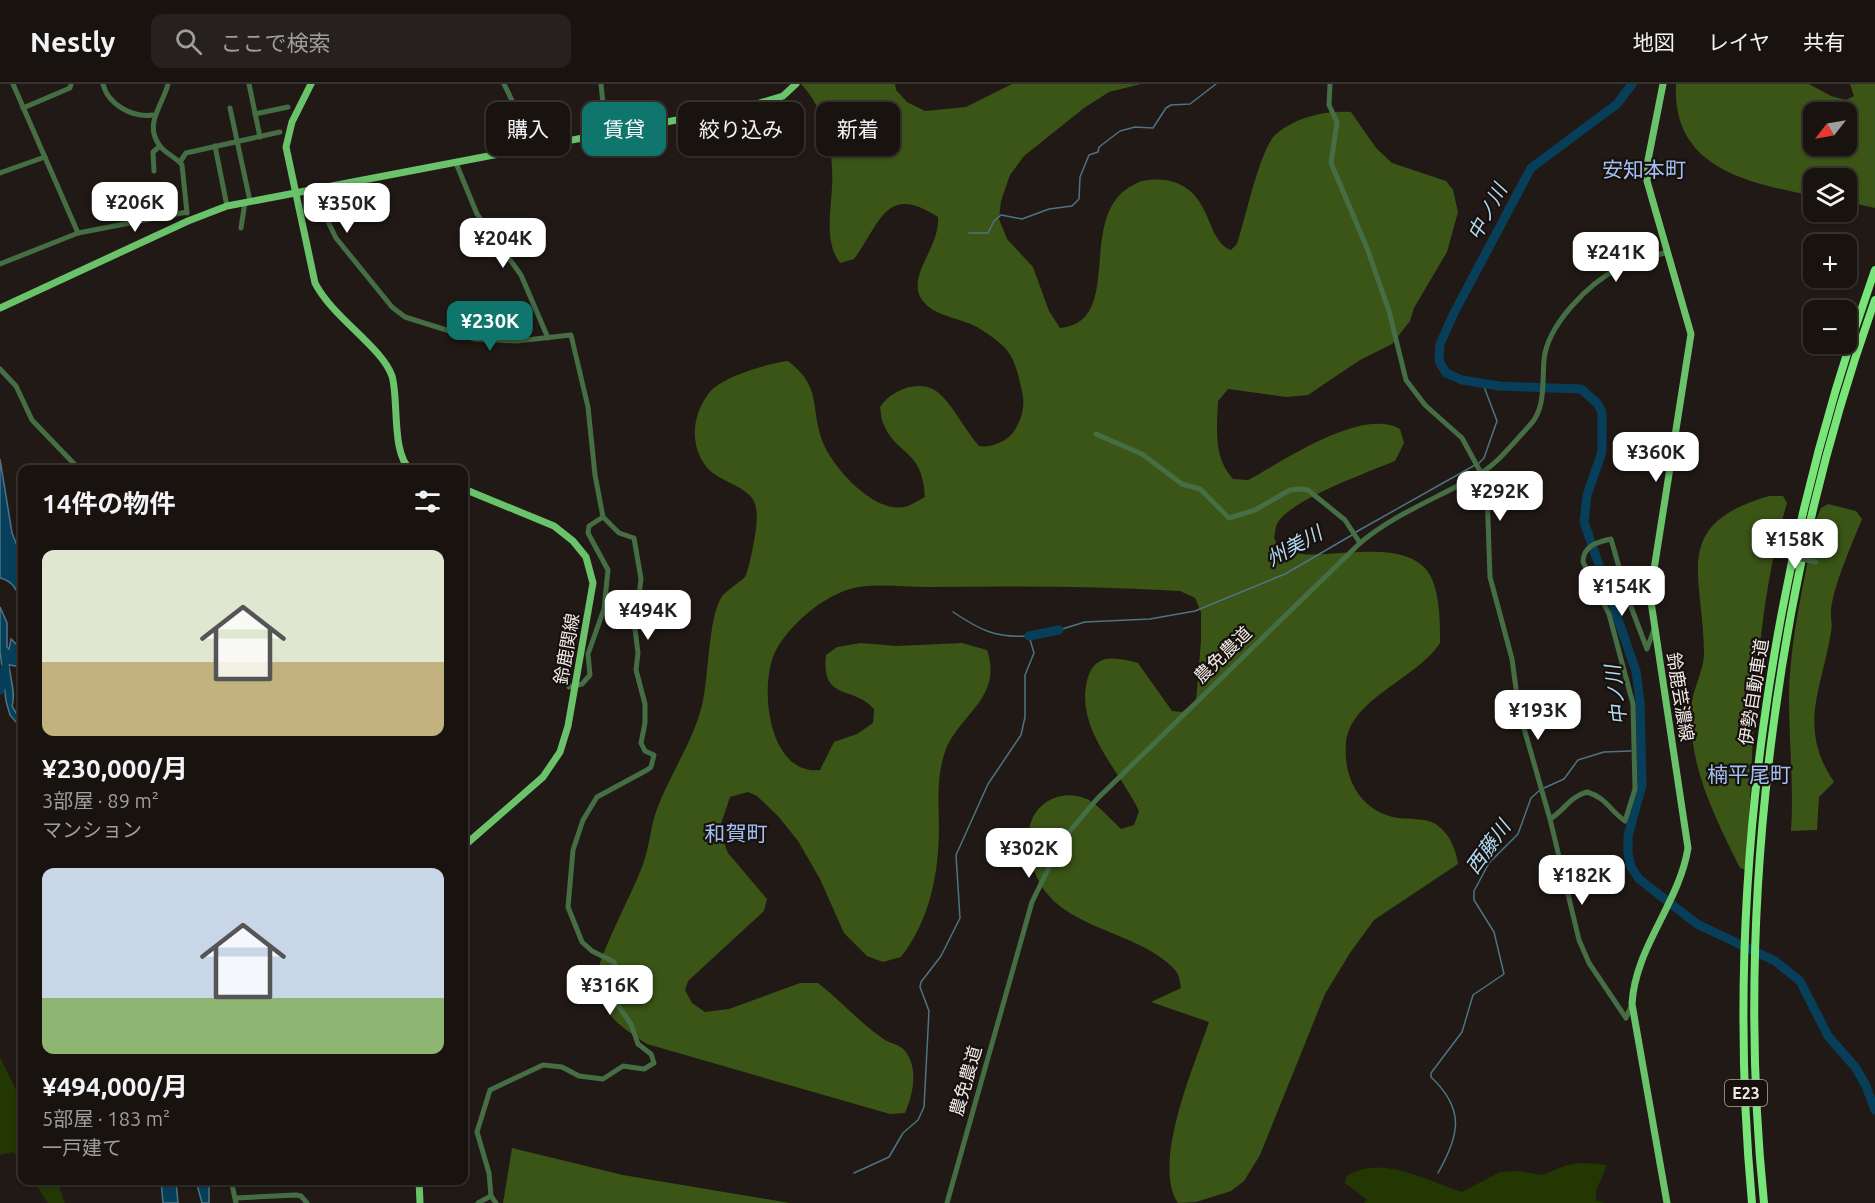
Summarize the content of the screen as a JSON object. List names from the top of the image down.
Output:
{
  "streets": {
    "highway": ["伊勢自動車道", "E23"],
    "main road": ["鈴鹿関線", "鈴鹿芸濃線"],
    "street": ["農免農道"]
  },
  "crossings": [
    ["農免農道", "鈴鹿芸濃線"]
  ],
  "districts": ["安知本町", "楠平尾町", "和賀町"],
  "water": ["中ノ川", "州美川", "西藤川"],
  "north": "bottom left",
  "page": {
    "header": "Nestly",
    "search": "ここで検索",
    "nav": ["地図", "レイヤ", "共有"],
    "map_buttons": ["+", "−"],
    "chip": [
      "購入",
      "賃貸",
      "絞り込み",
      "新着"
    ],
    "price": [
      "¥206K",
      "¥350K",
      "¥204K",
      "¥241K",
      "¥230K",
      "¥360K",
      "¥292K",
      "¥158K",
      "¥154K",
      "¥494K",
      "¥193K",
      "¥302K",
      "¥182K",
      "¥316K"
    ],
    "heading": "14件の物件",
    "list": [
      {
        "name": "¥230,000/月",
        "note": "3部屋 · 89 m² · マンション"
      },
      {
        "name": "¥494,000/月",
        "note": "5部屋 · 183 m² · 一戸建て"
      }
    ]
  }
}
